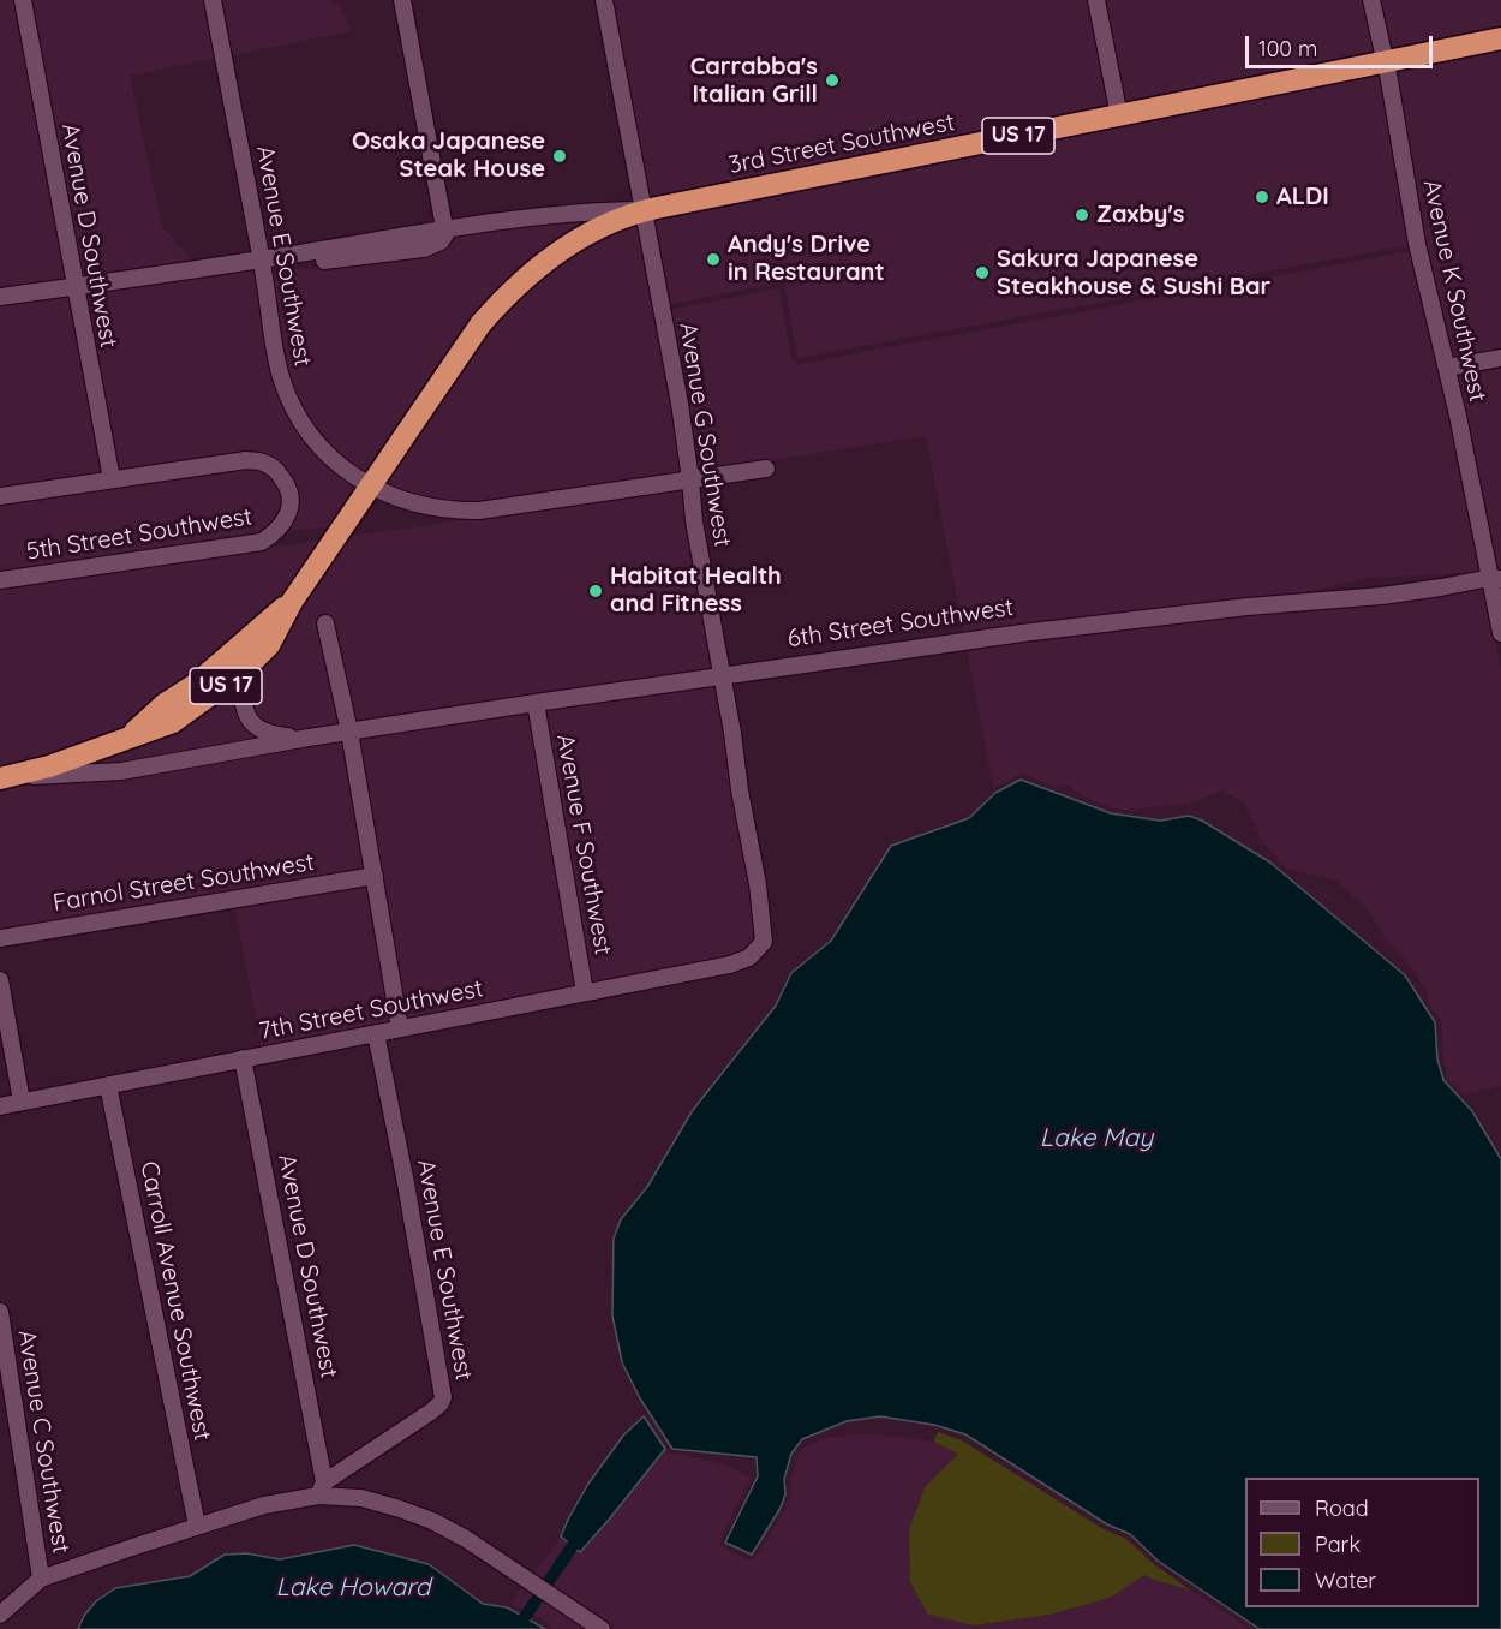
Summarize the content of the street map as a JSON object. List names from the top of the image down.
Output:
{
  "streets": {
    "highway": ["US 17", "3rd Street Southwest"],
    "street": [
      "Avenue D Southwest",
      "Avenue E Southwest",
      "Avenue K Southwest",
      "Avenue G Southwest",
      "5th Street Southwest",
      "6th Street Southwest",
      "Avenue F Southwest",
      "Farnol Street Southwest",
      "7th Street Southwest",
      "Carroll Avenue Southwest",
      "Avenue C Southwest"
    ]
  },
  "crossings": [
    ["US 17", "3rd Street Southwest"],
    ["US 17", "Avenue E Southwest"],
    ["US 17", "Avenue G Southwest"],
    ["US 17", "6th Street Southwest"],
    ["3rd Street Southwest", "Avenue D Southwest"],
    ["3rd Street Southwest", "Avenue E Southwest"],
    ["3rd Street Southwest", "Avenue K Southwest"],
    ["3rd Street Southwest", "Avenue G Southwest"],
    ["Avenue D Southwest", "Avenue E Southwest"],
    ["Avenue D Southwest", "5th Street Southwest"],
    ["Avenue D Southwest", "7th Street Southwest"],
    ["Avenue E Southwest", "7th Street Southwest"],
    ["Avenue K Southwest", "6th Street Southwest"],
    ["Avenue G Southwest", "6th Street Southwest"],
    ["Avenue G Southwest", "7th Street Southwest"],
    ["6th Street Southwest", "Avenue F Southwest"],
    ["Avenue F Southwest", "7th Street Southwest"],
    ["7th Street Southwest", "Carroll Avenue Southwest"]
  ],
  "water": ["Lake May", "Lake Howard"],
  "places": [
    "Carrabba's Italian Grill",
    "Osaka Japanese Steak House",
    "ALDI",
    "Zaxby's",
    "Andy's Drive in Restaurant",
    "Sakura Japanese Steakhouse & Sushi Bar",
    "Habitat Health and Fitness"
  ],
  "legend": ["Road", "Park", "Water"],
  "scale_bar": "100 m"
}
